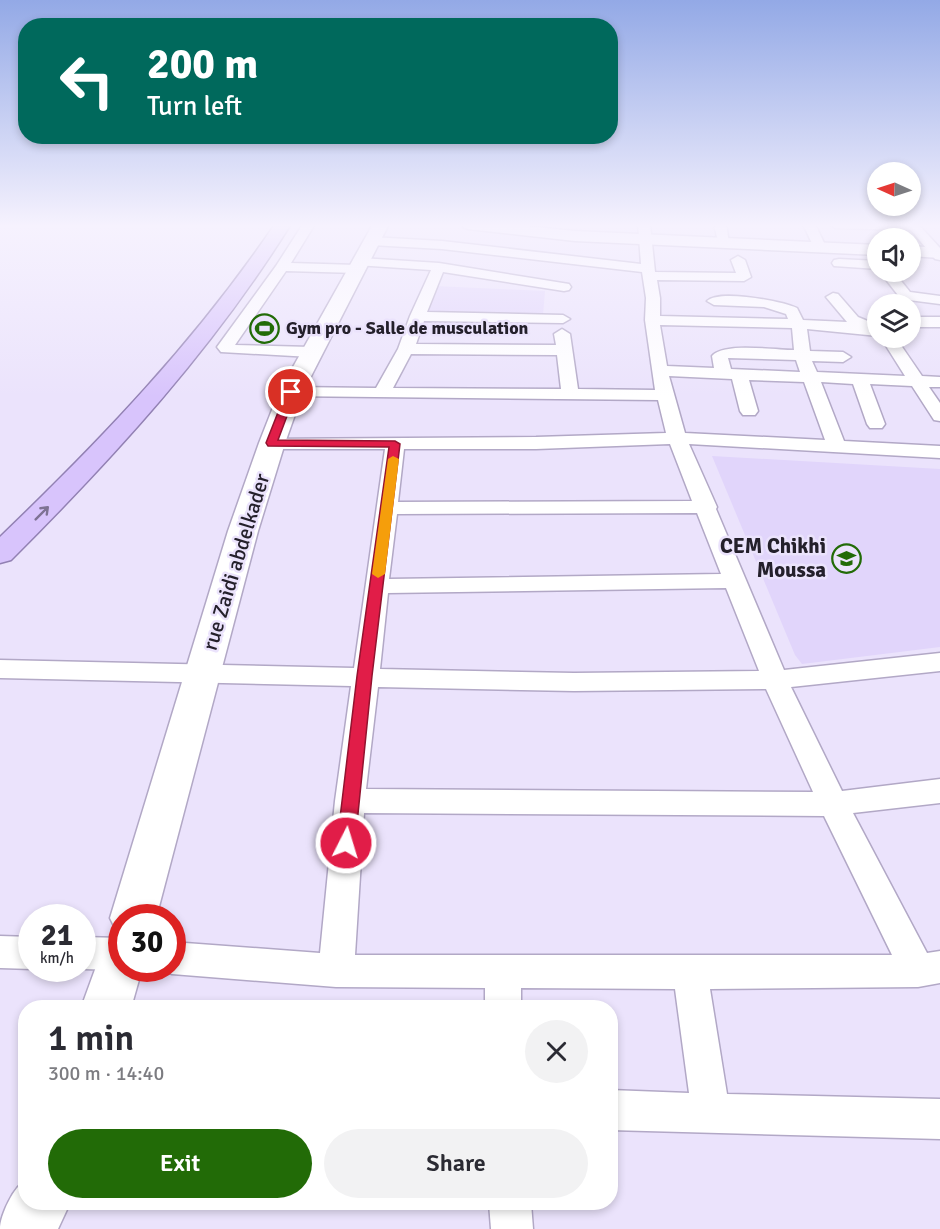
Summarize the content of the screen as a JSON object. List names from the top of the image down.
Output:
{
  "streets": {
    "main road": ["rue Zaidi abdelkader"]
  },
  "places": {
    "sports": ["Gym pro - Salle de musculation"],
    "school or university": ["CEM Chikhi Moussa"]
  },
  "north": "left",
  "page": {
    "turn": ["200 m", "Turn left"],
    "speed": "21 km/h",
    "limit": "30",
    "heading": ["1 min", "300 m · 14:40"],
    "buttons": ["Exit", "Share"]
  }
}
